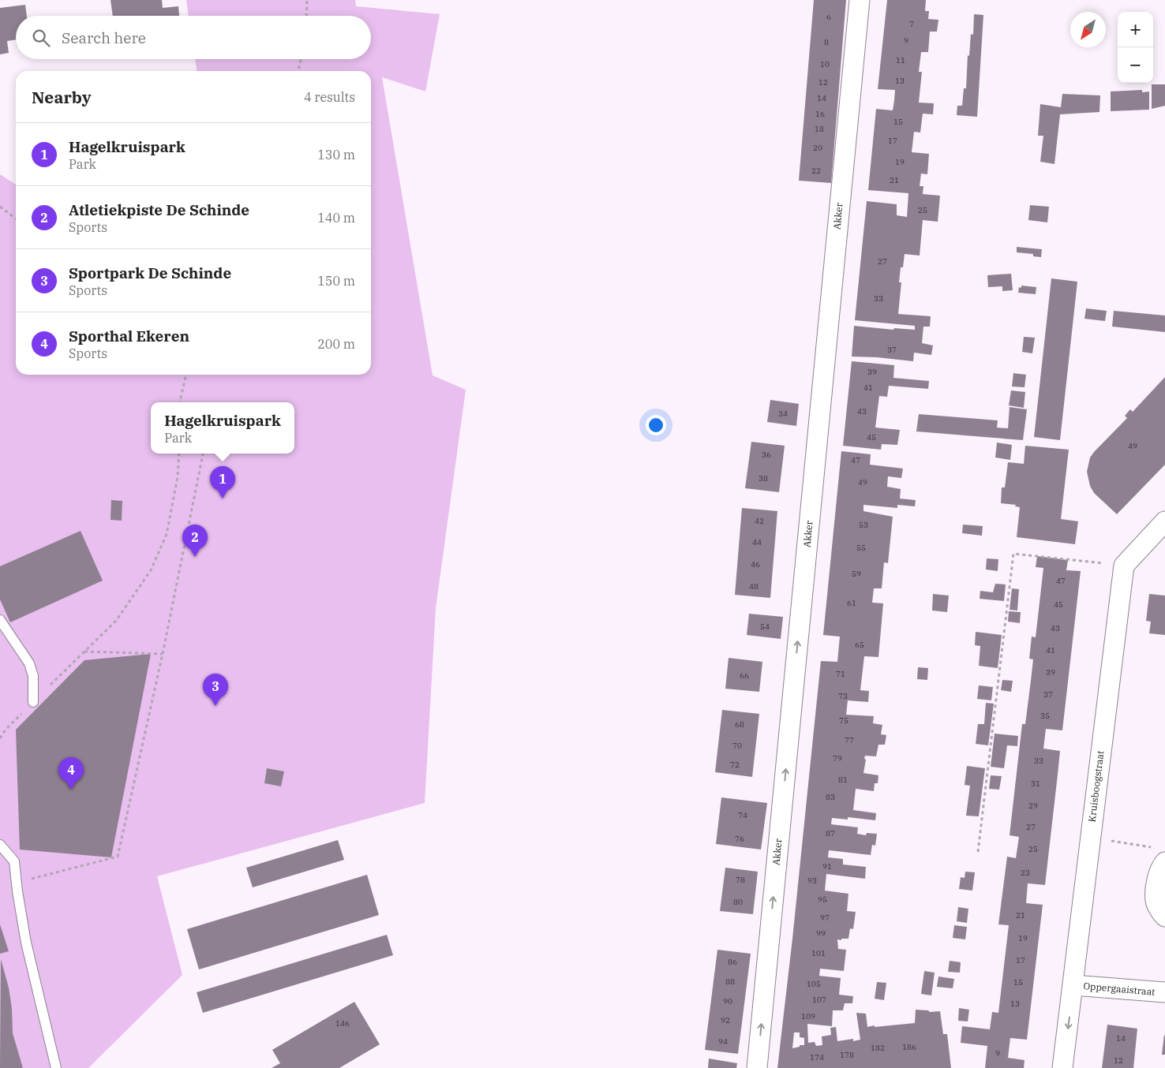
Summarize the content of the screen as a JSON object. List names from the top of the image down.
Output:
{
  "streets": {
    "street": ["Akker", "Kruisboogstraat", "Oppergaaistraat"]
  },
  "crossings": [
    ["Kruisboogstraat", "Oppergaaistraat"]
  ],
  "one_way": ["Akker"],
  "house_numbers": [
    "6",
    "7",
    "9",
    "8",
    "11",
    "10",
    "13",
    "12",
    "14",
    "16",
    "15",
    "18",
    "17",
    "20",
    "19",
    "22",
    "21",
    "25",
    "27",
    "33",
    "37",
    "39",
    "41",
    "43",
    "34",
    "45",
    "49",
    "36",
    "47",
    "38",
    "49",
    "42",
    "53",
    "44",
    "55",
    "46",
    "59",
    "47",
    "48",
    "61",
    "45",
    "54",
    "43",
    "65",
    "41",
    "39",
    "71",
    "66",
    "37",
    "73",
    "35",
    "75",
    "68",
    "77",
    "70",
    "79",
    "33",
    "72",
    "81",
    "31",
    "83",
    "29",
    "74",
    "27",
    "87",
    "76",
    "25",
    "91",
    "23",
    "78",
    "93",
    "95",
    "80",
    "21",
    "97",
    "99",
    "19",
    "101",
    "17",
    "86",
    "88",
    "15",
    "105",
    "107",
    "90",
    "13",
    "109",
    "92",
    "146",
    "14",
    "94",
    "186",
    "182",
    "9",
    "178",
    "174",
    "12"
  ],
  "north": "bottom left",
  "page": {
    "map_buttons": ["+", "−"],
    "search": "Search here",
    "heading": ["Nearby", "4 results"],
    "list": [
      {
        "mark": "1",
        "name": "Hagelkruispark",
        "note": "Park",
        "value": "130 m"
      },
      {
        "mark": "2",
        "name": "Atletiekpiste De Schinde",
        "note": "Sports",
        "value": "140 m"
      },
      {
        "mark": "3",
        "name": "Sportpark De Schinde",
        "note": "Sports",
        "value": "150 m"
      },
      {
        "mark": "4",
        "name": "Sporthal Ekeren",
        "note": "Sports",
        "value": "200 m"
      }
    ],
    "popup": ["Hagelkruispark", "Park"],
    "pins": [
      "1",
      "2",
      "3",
      "4"
    ]
  }
}
